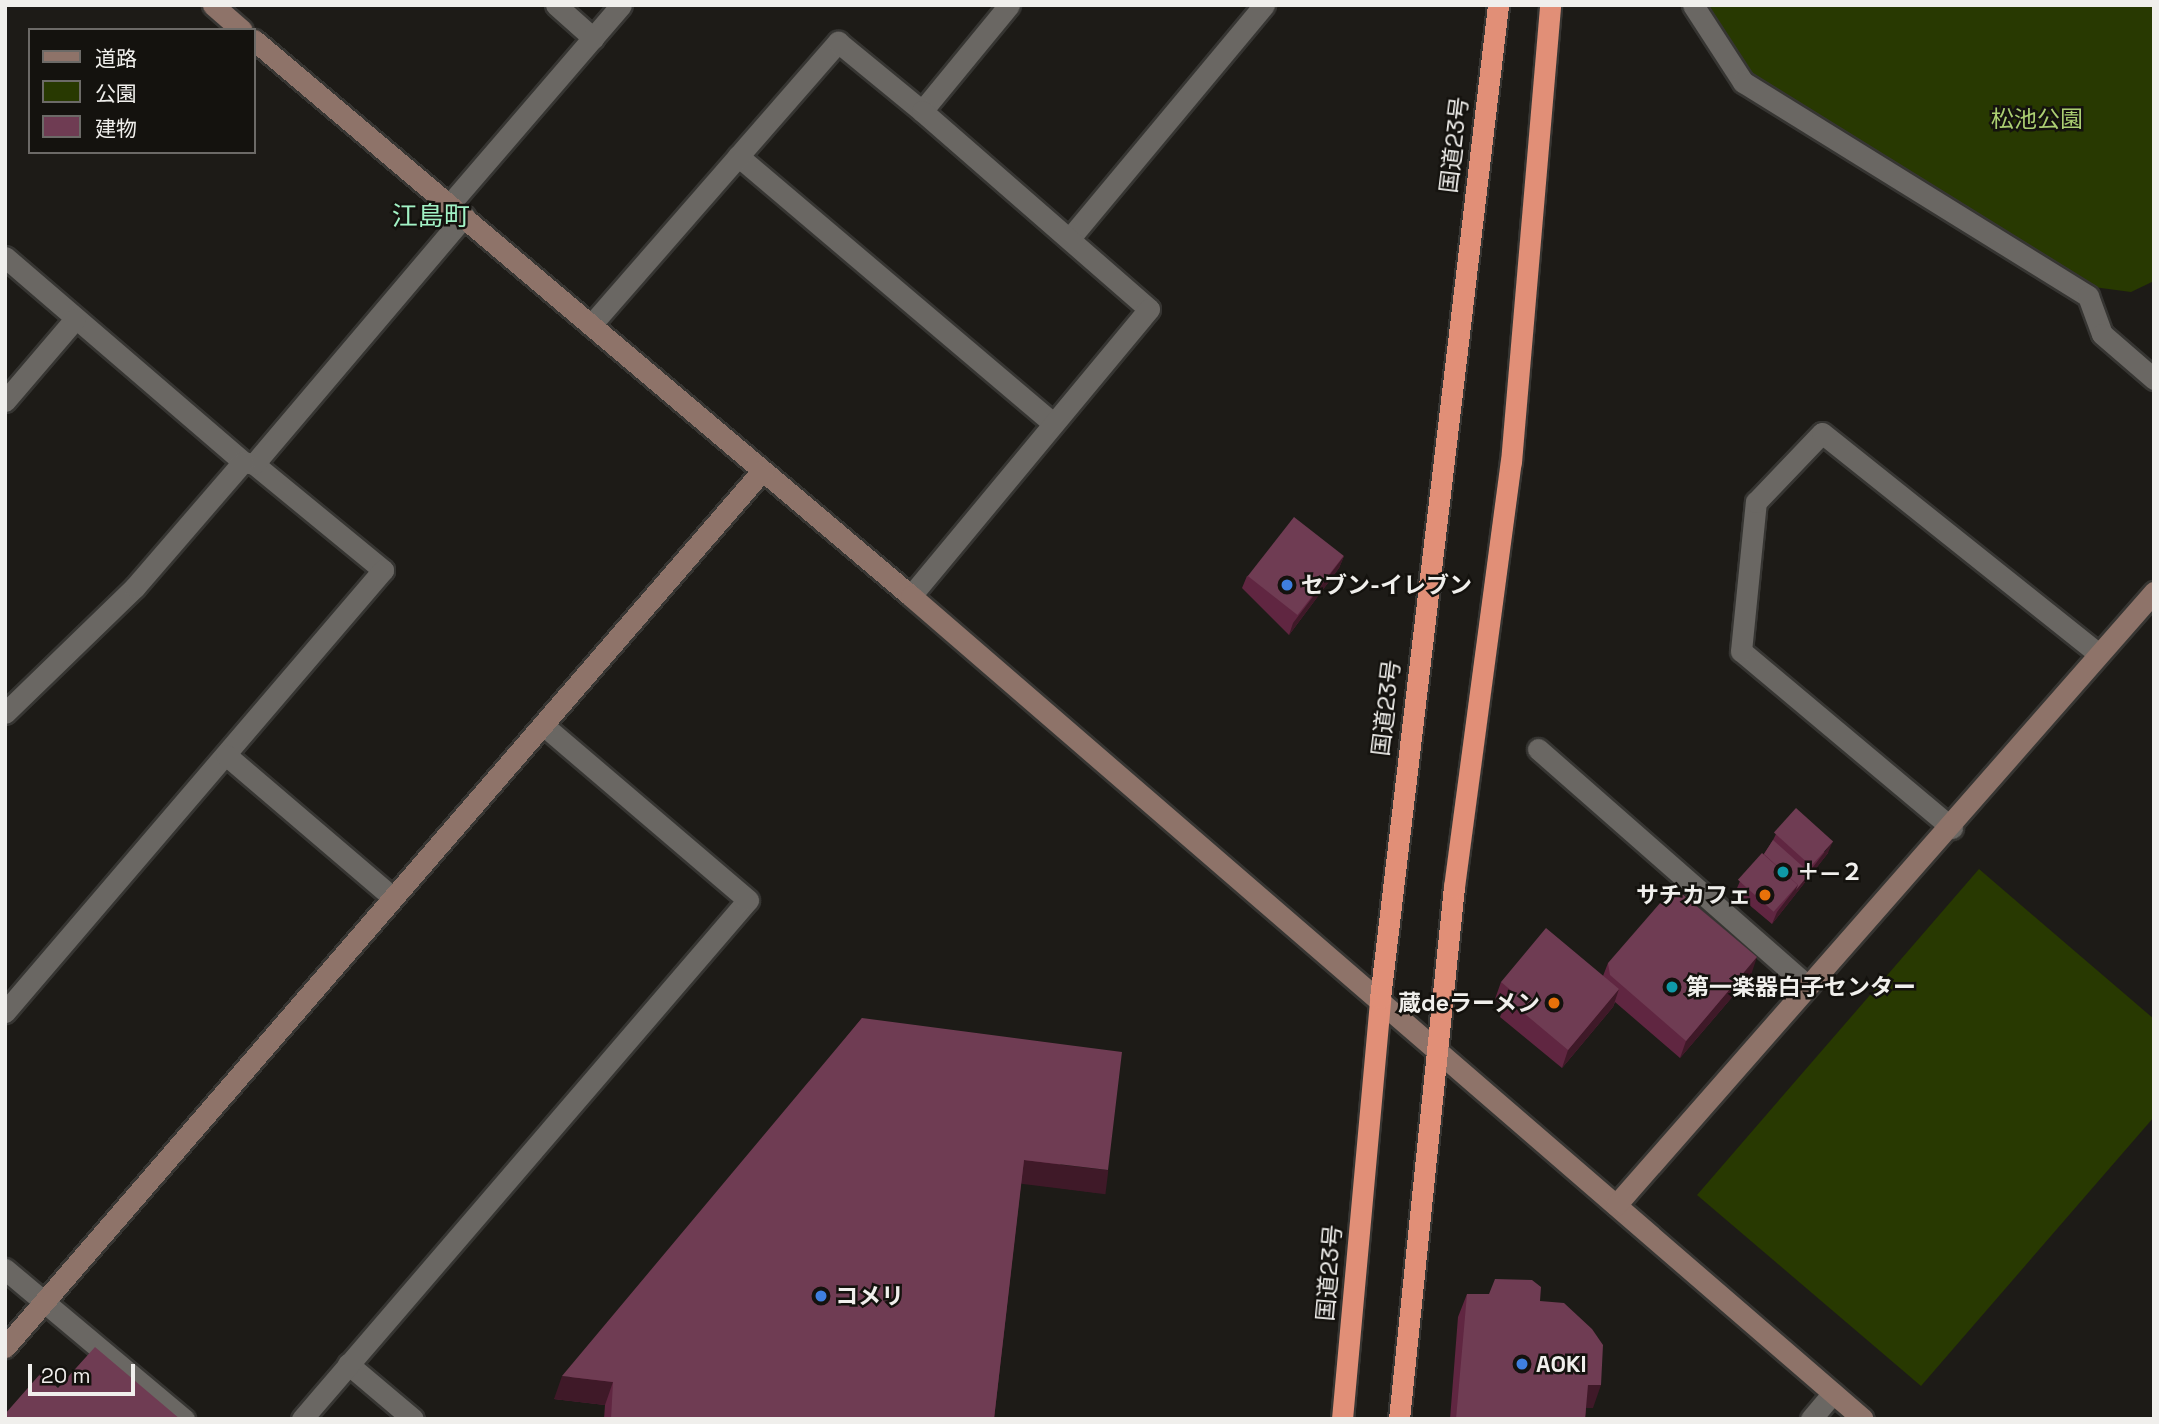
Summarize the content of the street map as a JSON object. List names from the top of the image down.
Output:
{
  "streets": {
    "highway": ["国道23号"]
  },
  "districts": ["江島町"],
  "parks": ["松池公園"],
  "places": [
    "セブン-イレブン",
    "＋―２",
    "サチカフェ",
    "第一楽器白子センター",
    "蔵deラーメン",
    "コメリ",
    "AOKI"
  ],
  "legend": ["道路", "公園", "建物"],
  "scale_bar": "20 m"
}
